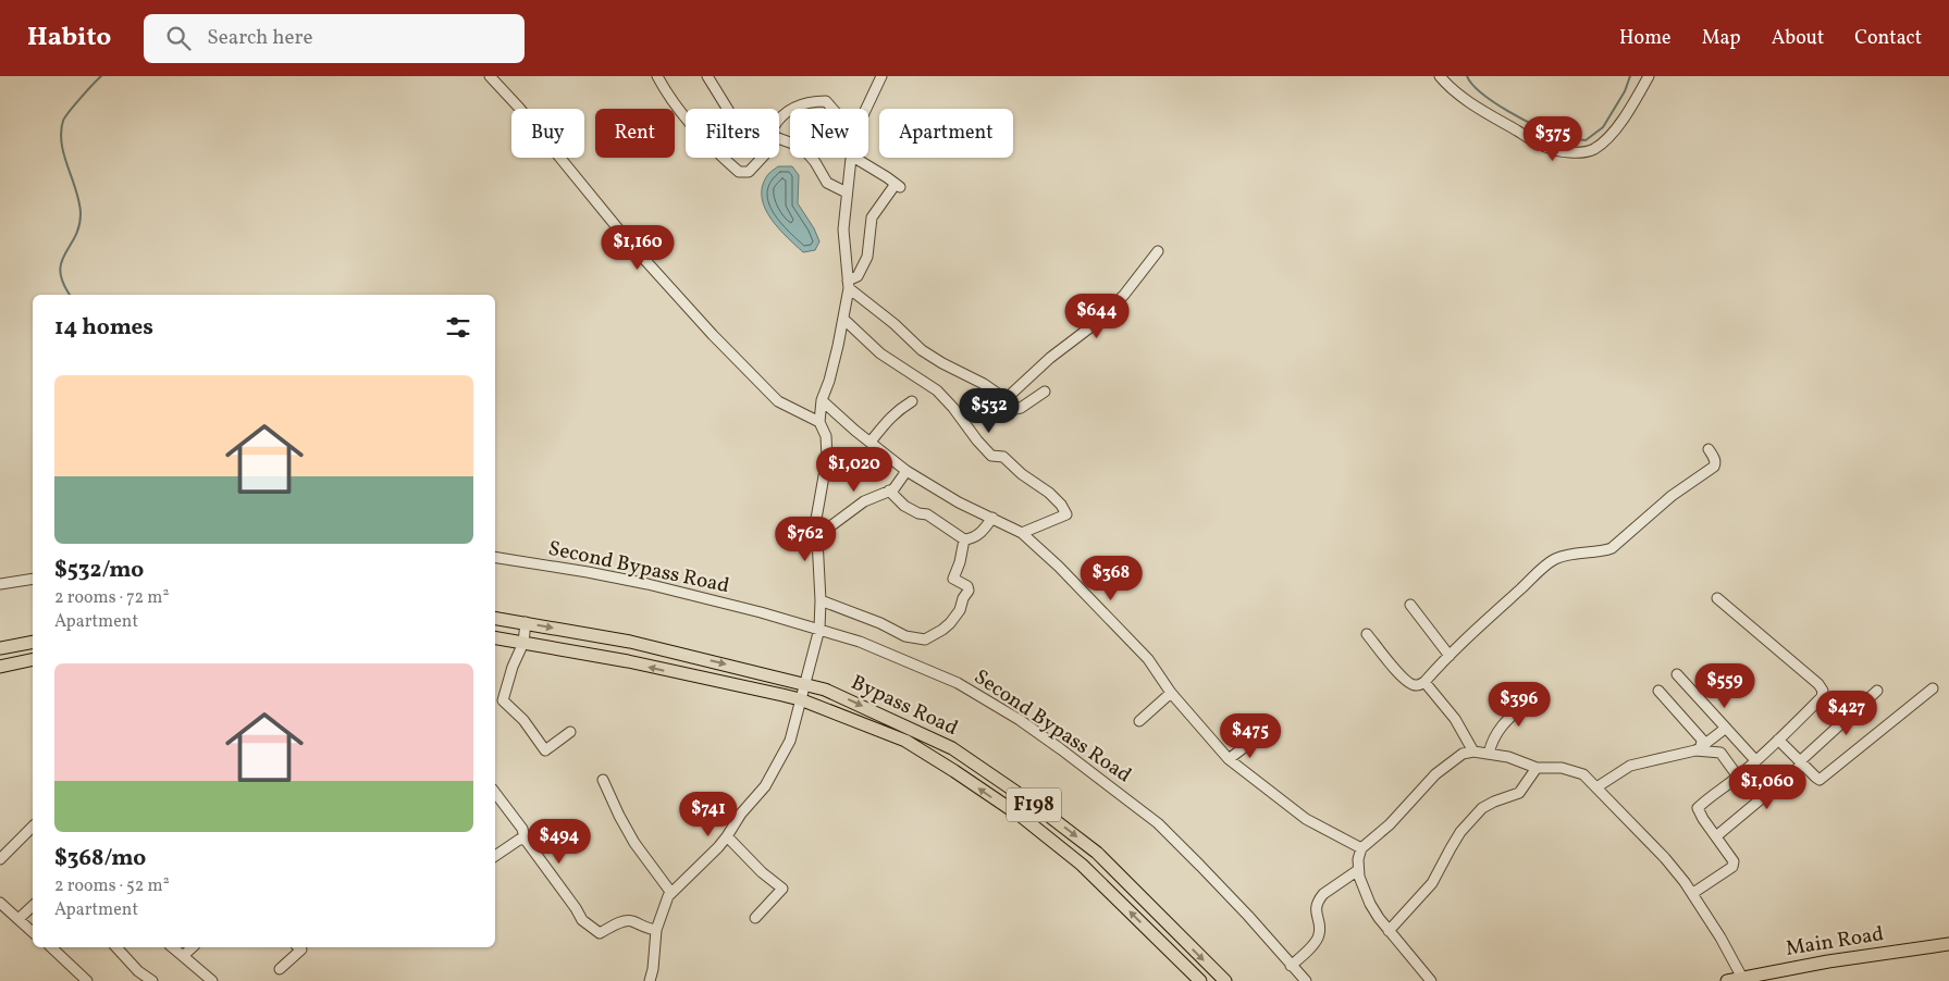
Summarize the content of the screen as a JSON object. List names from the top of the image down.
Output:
{
  "streets": {
    "main road": ["Bypass Road", "F198", "Main Road"],
    "street": ["Second Bypass Road"]
  },
  "page": {
    "header": "Habito",
    "search": "Search here",
    "nav": [
      "Home",
      "Map",
      "About",
      "Contact"
    ],
    "chip": [
      "Buy",
      "Rent",
      "Filters",
      "New",
      "Apartment"
    ],
    "price": [
      "$375",
      "$1,160",
      "$644",
      "$532",
      "$1,020",
      "$762",
      "$368",
      "$559",
      "$396",
      "$427",
      "$475",
      "$1,060",
      "$741",
      "$494"
    ],
    "heading": "14 homes",
    "list": [
      {
        "name": "$532/mo",
        "note": "2 rooms · 72 m² · Apartment"
      },
      {
        "name": "$368/mo",
        "note": "2 rooms · 52 m² · Apartment"
      }
    ]
  }
}
